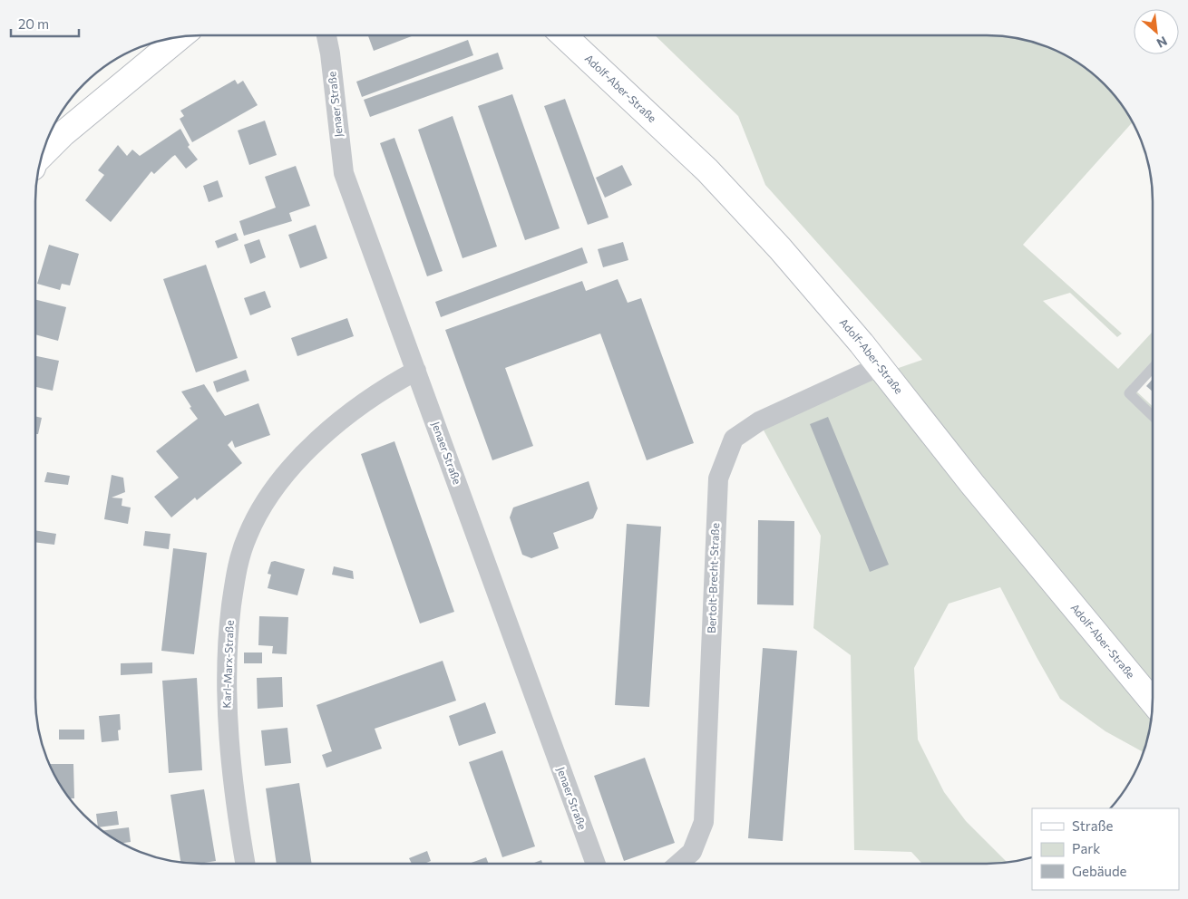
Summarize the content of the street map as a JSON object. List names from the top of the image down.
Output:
{
  "streets": {
    "main road": ["Adolf-Aber-Straße"],
    "street": ["Jenaer Straße", "Bertolt-Brecht-Straße", "Karl-Marx-Straße"]
  },
  "crossings": [
    ["Adolf-Aber-Straße", "Bertolt-Brecht-Straße"],
    ["Jenaer Straße", "Karl-Marx-Straße"]
  ],
  "legend": ["Straße", "Park", "Gebäude"],
  "scale_bar": "20 m",
  "north": "bottom right"
}
